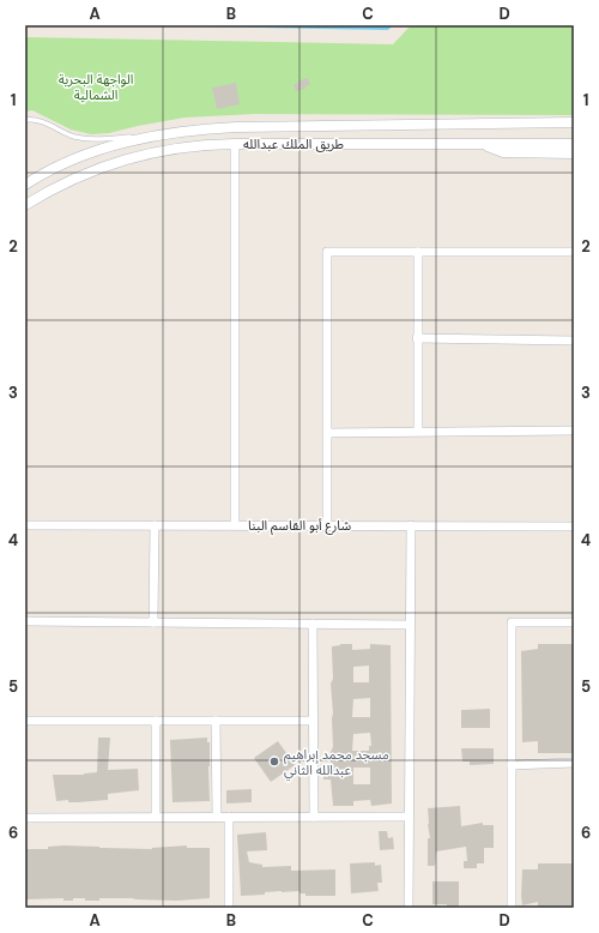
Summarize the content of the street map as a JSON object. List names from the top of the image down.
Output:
{
  "streets": {
    "street": ["طريق الملك عبدالله", "شارع أبو القاسم البنا"]
  },
  "parks": ["الواجهة البحرية الشمالية"],
  "places": ["مسجد محمد إبراهيم عبدالله الثاني"],
  "grid": {
    "columns": [
      "A",
      "B",
      "C",
      "D"
    ],
    "rows": [
      "1",
      "2",
      "3",
      "4",
      "5",
      "6"
    ]
  }
}
